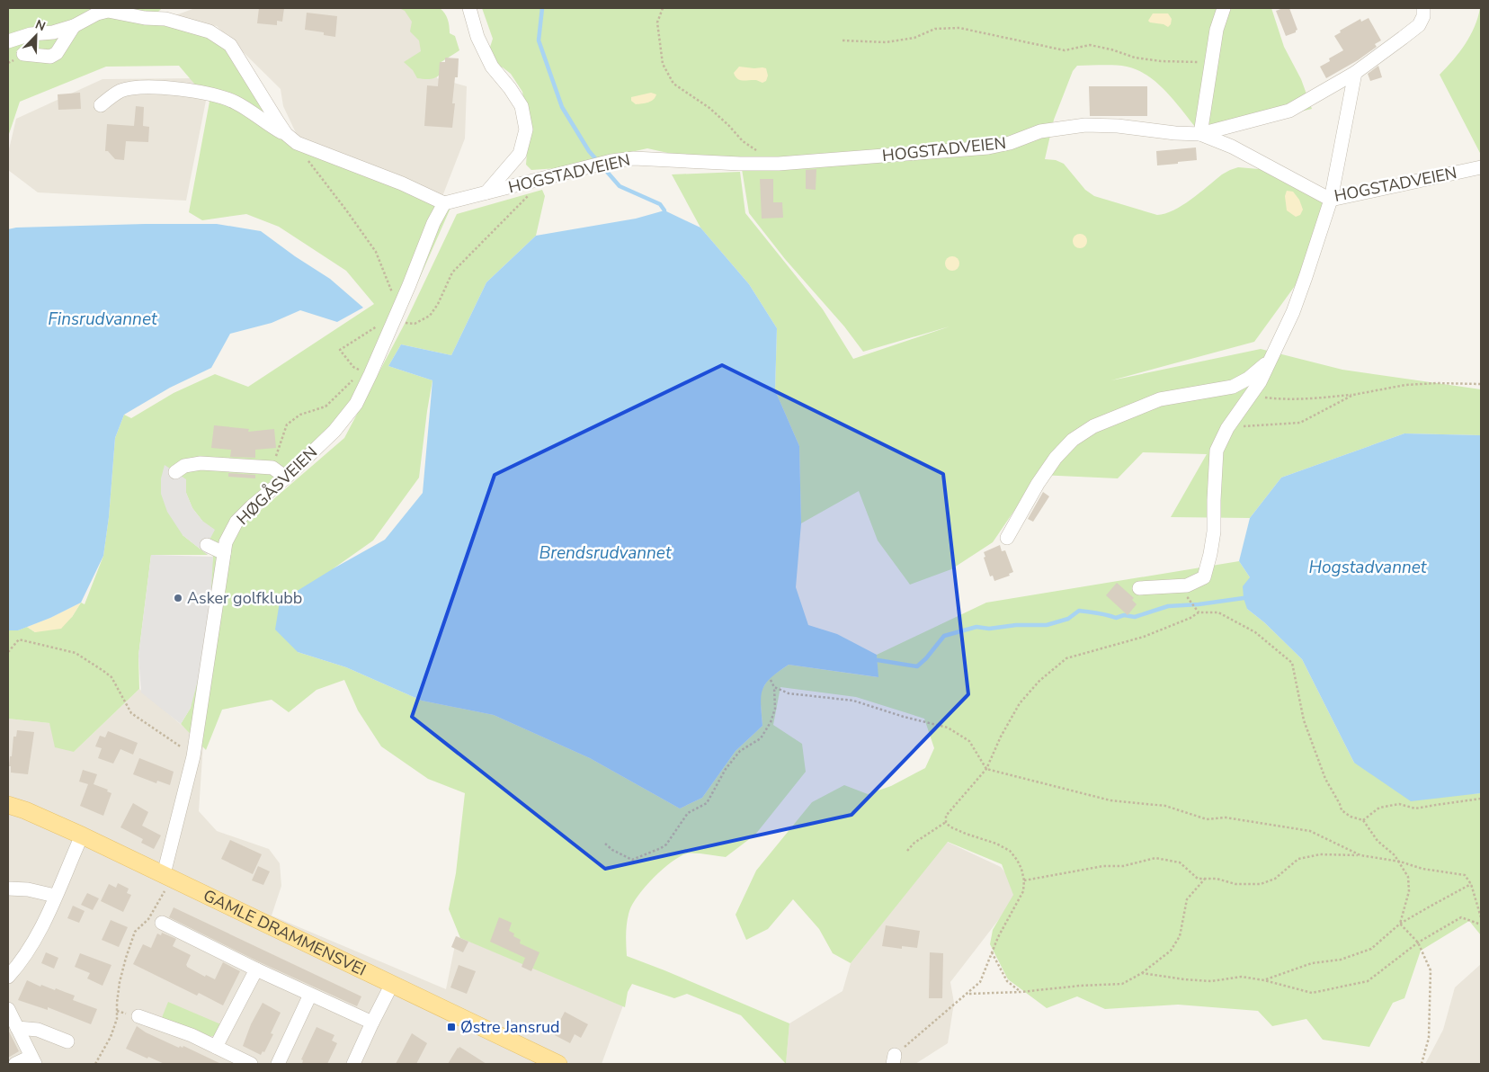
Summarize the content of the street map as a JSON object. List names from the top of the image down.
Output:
{
  "streets": {
    "main road": ["GAMLE DRAMMENSVEI"],
    "street": ["HOGSTADVEIEN", "HØGÅSVEIEN"]
  },
  "crossings": [
    ["HOGSTADVEIEN", "HØGÅSVEIEN"],
    ["HØGÅSVEIEN", "GAMLE DRAMMENSVEI"]
  ],
  "water": ["Finsrudvannet", "Brendsrudvannet", "Hogstadvannet"],
  "places": {
    "other": ["Asker golfklubb"],
    "transit": ["Østre Jansrud"]
  },
  "north": "top right"
}
